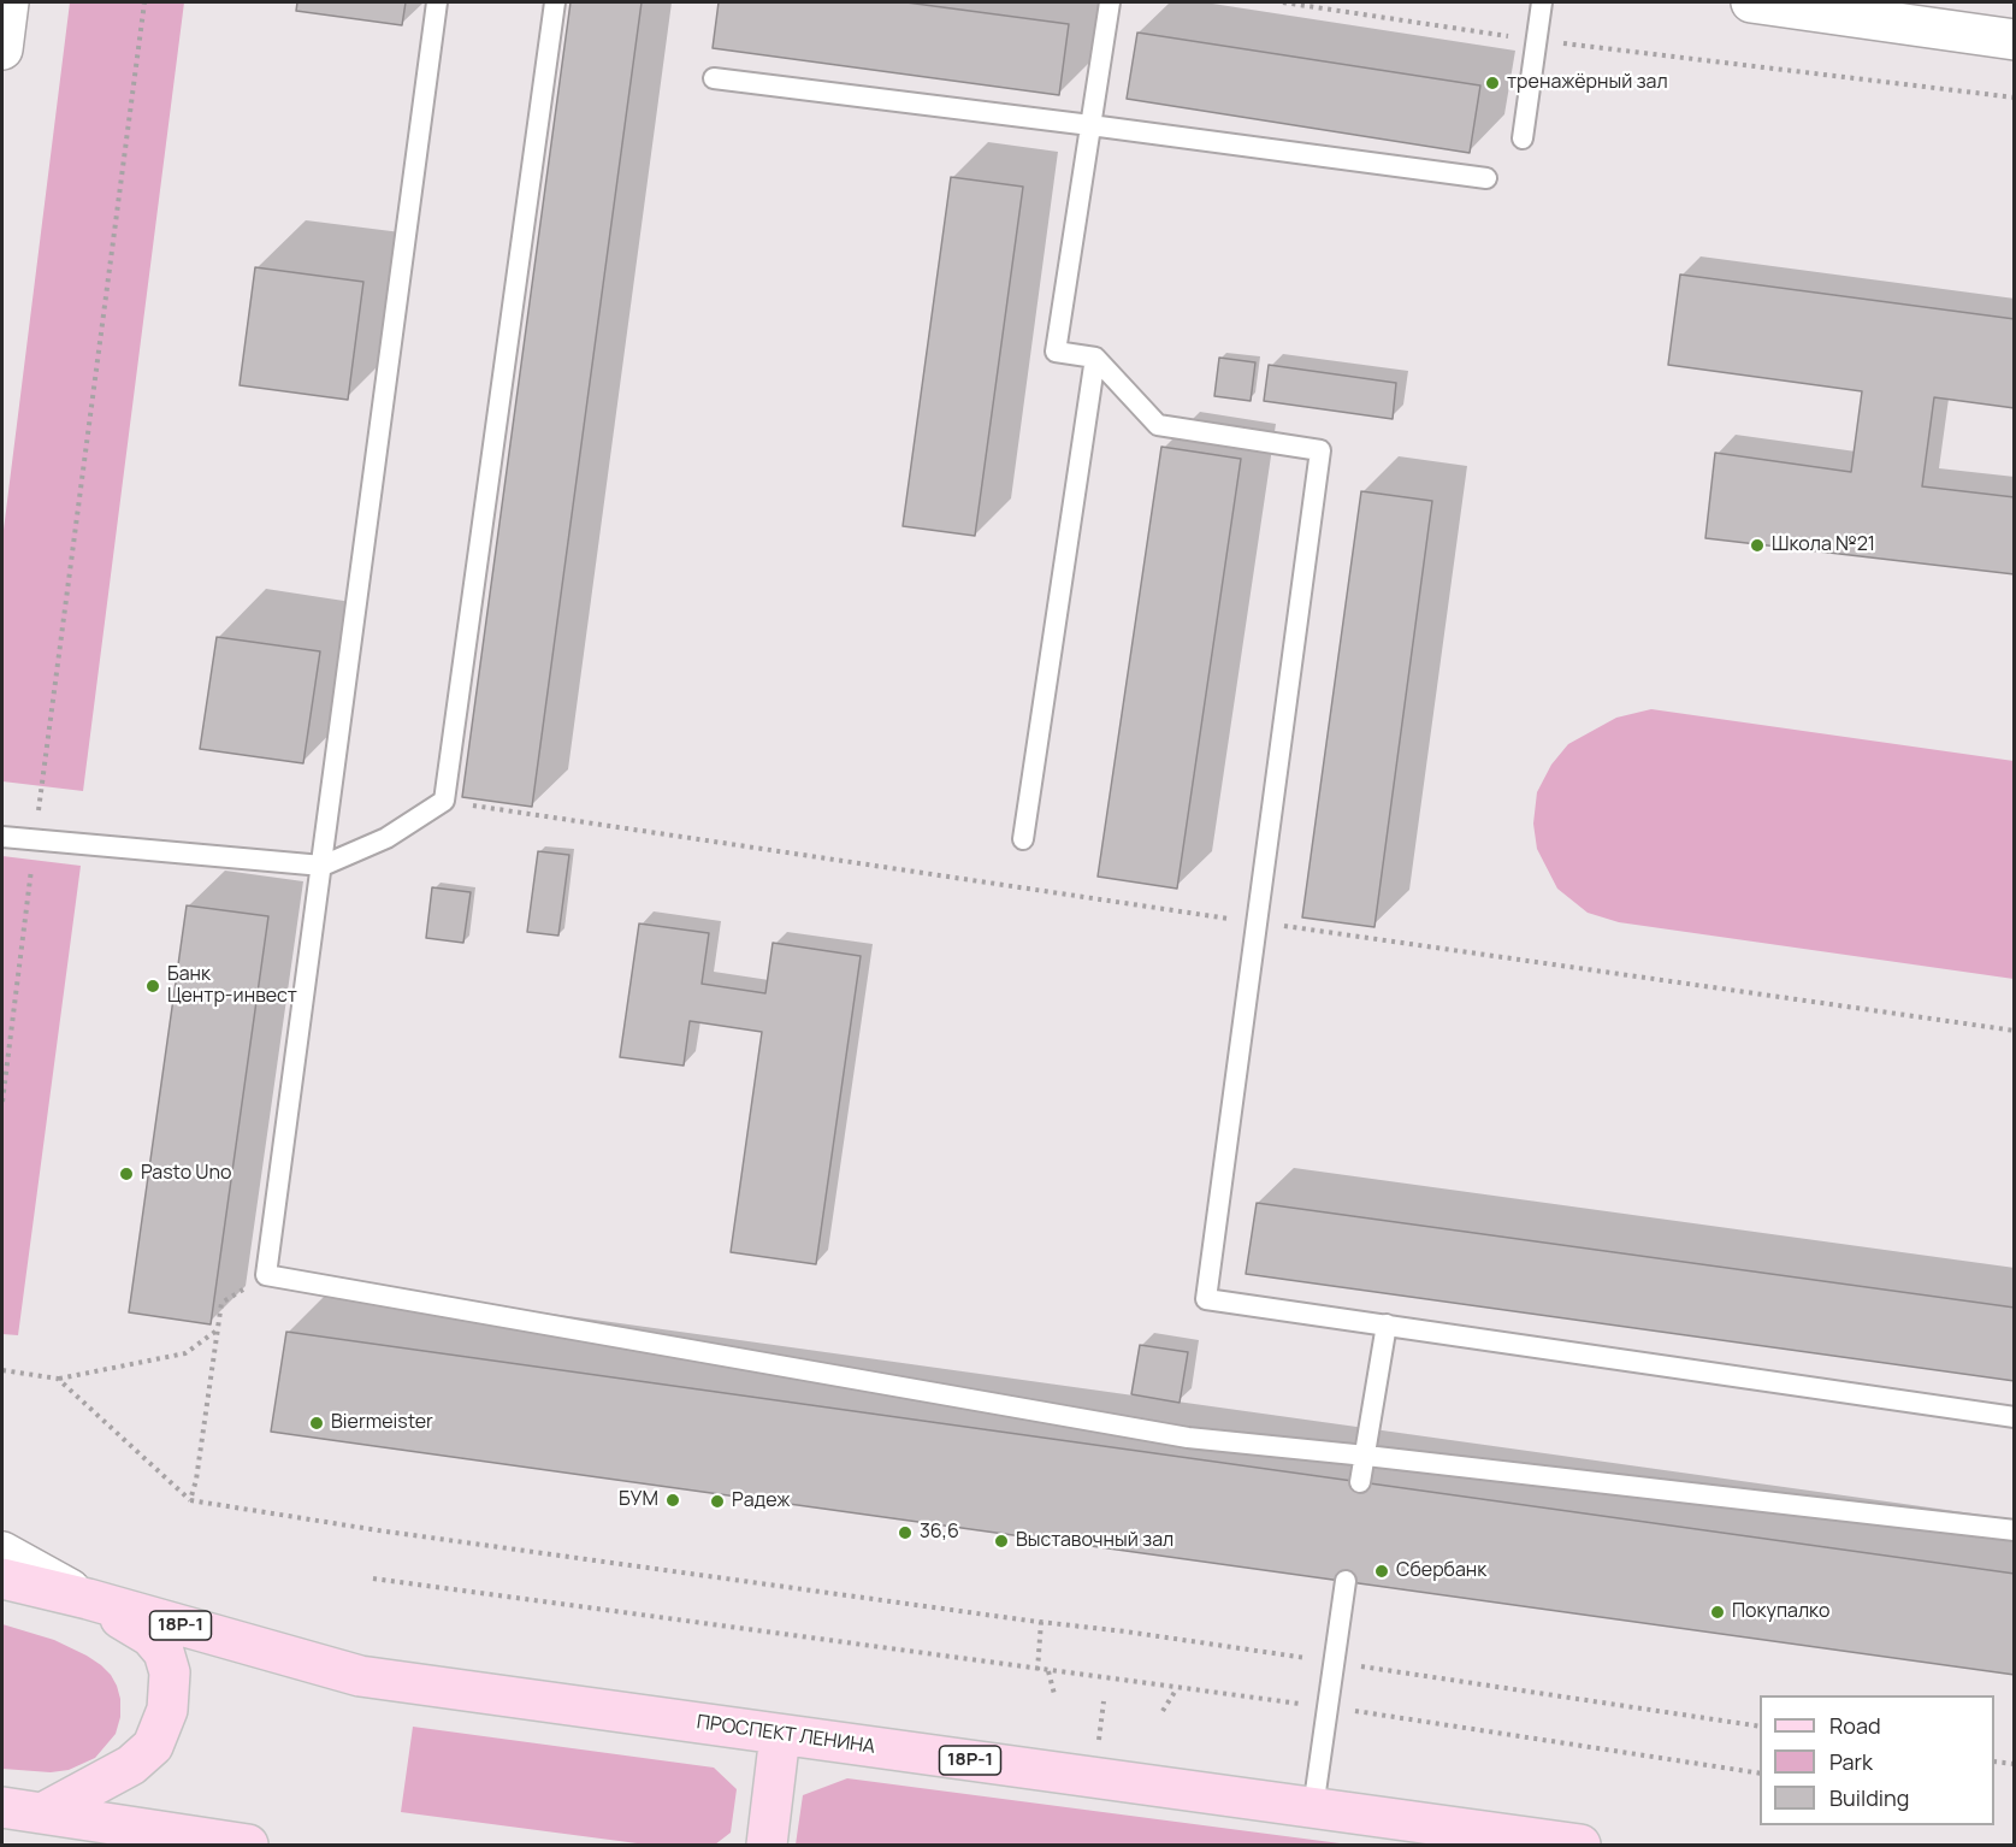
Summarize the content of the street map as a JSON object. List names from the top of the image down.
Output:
{
  "streets": {
    "main road": ["18Р-1", "ПРОСПЕКТ ЛЕНИНА"]
  },
  "places": [
    "тренажёрный зал",
    "Школа №21",
    "Банк Центр-инвест",
    "Pasto Uno",
    "Biermeister",
    "БУМ",
    "Радеж",
    "36,6",
    "Выставочный зал",
    "Сбербанк",
    "Покупалко"
  ],
  "legend": ["Road", "Park", "Building"]
}
